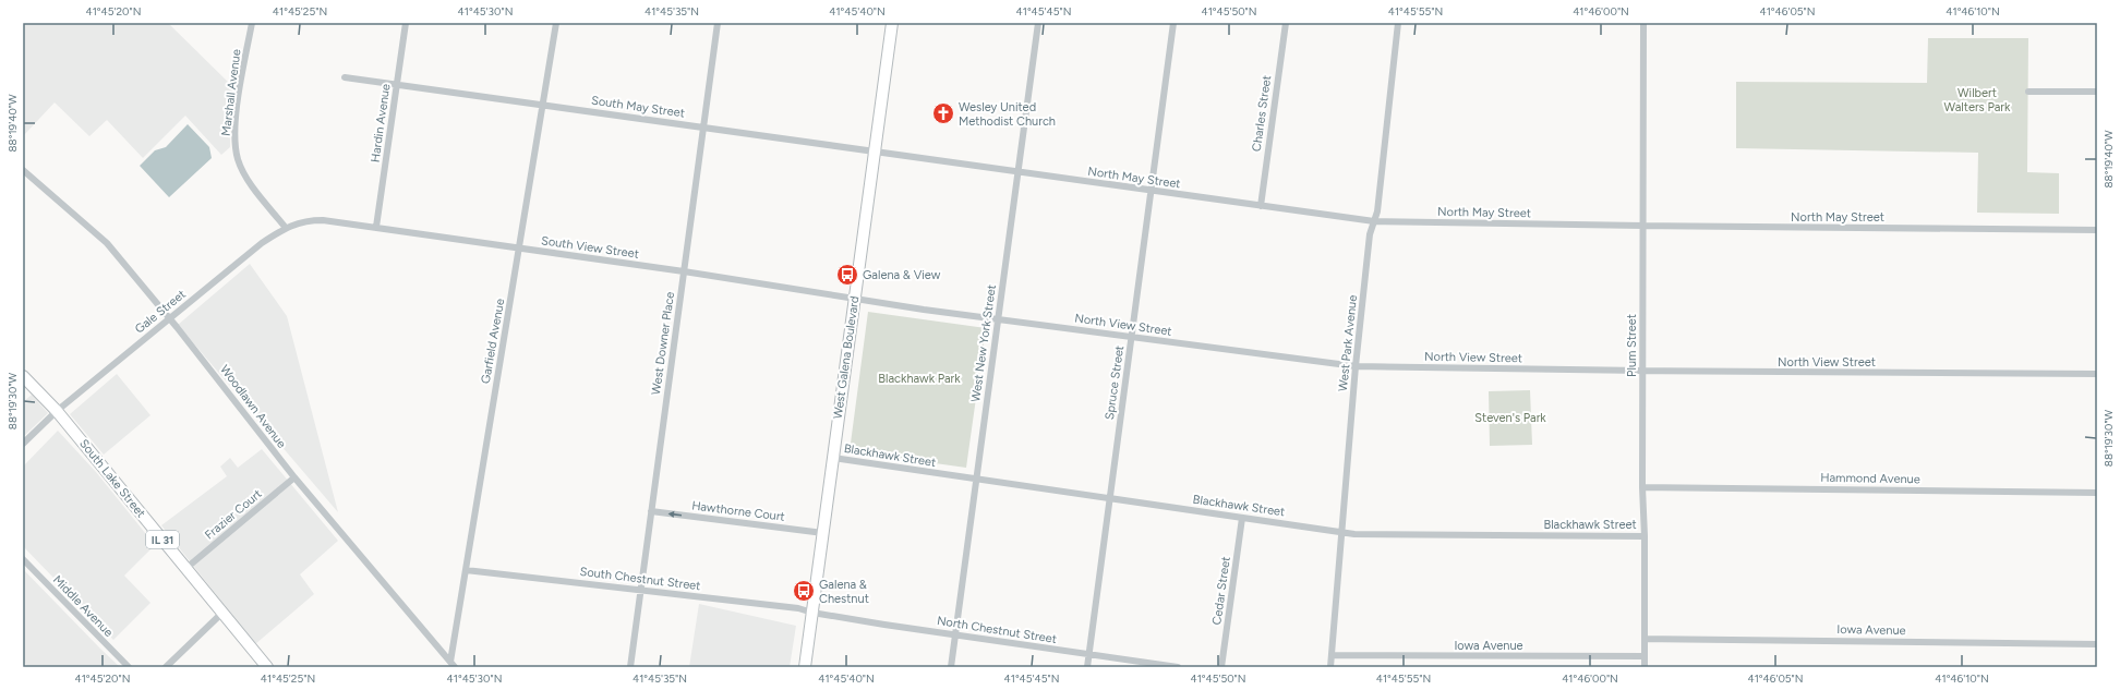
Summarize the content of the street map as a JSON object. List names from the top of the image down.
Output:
{
  "streets": {
    "main road": ["West Galena Boulevard", "South Lake Street", "IL 31"],
    "street": [
      "Marshall Avenue",
      "South May Street",
      "Charles Street",
      "Hardin Avenue",
      "North May Street",
      "South View Street",
      "Gale Street",
      "North View Street",
      "Garfield Avenue",
      "West Downer Place",
      "West New York Street",
      "West Park Avenue",
      "Plum Street",
      "Spruce Street",
      "Woodlawn Avenue",
      "Blackhawk Street",
      "Hammond Avenue",
      "Hawthorne Court",
      "Frazier Court",
      "South Chestnut Street",
      "Cedar Street",
      "Middle Avenue",
      "North Chestnut Street",
      "Iowa Avenue"
    ]
  },
  "crossings": [
    ["Marshall Avenue", "Gale Street"],
    ["South May Street", "Hardin Avenue"],
    ["South May Street", "North May Street"],
    ["South May Street", "Garfield Avenue"],
    ["South May Street", "West Downer Place"],
    ["South May Street", "West Galena Boulevard"],
    ["Charles Street", "North May Street"],
    ["Hardin Avenue", "South View Street"],
    ["North May Street", "West New York Street"],
    ["North May Street", "West Park Avenue"],
    ["North May Street", "Plum Street"],
    ["North May Street", "West Galena Boulevard"],
    ["North May Street", "Spruce Street"],
    ["South View Street", "Gale Street"],
    ["South View Street", "North View Street"],
    ["South View Street", "Garfield Avenue"],
    ["South View Street", "West Downer Place"],
    ["South View Street", "West Galena Boulevard"],
    ["Gale Street", "Woodlawn Avenue"],
    ["Gale Street", "South Lake Street"],
    ["Gale Street", "IL 31"],
    ["North View Street", "West New York Street"],
    ["North View Street", "West Park Avenue"],
    ["North View Street", "Plum Street"],
    ["North View Street", "West Galena Boulevard"],
    ["North View Street", "Spruce Street"],
    ["Garfield Avenue", "Woodlawn Avenue"],
    ["Garfield Avenue", "South Chestnut Street"],
    ["West Downer Place", "Hawthorne Court"],
    ["West Downer Place", "South Chestnut Street"],
    ["West New York Street", "Blackhawk Street"],
    ["West New York Street", "North Chestnut Street"],
    ["West Park Avenue", "Blackhawk Street"],
    ["West Park Avenue", "Iowa Avenue"],
    ["Plum Street", "Blackhawk Street"],
    ["Plum Street", "Hammond Avenue"],
    ["Plum Street", "Iowa Avenue"],
    ["West Galena Boulevard", "Blackhawk Street"],
    ["West Galena Boulevard", "Hawthorne Court"],
    ["West Galena Boulevard", "South Chestnut Street"],
    ["West Galena Boulevard", "North Chestnut Street"],
    ["Spruce Street", "Blackhawk Street"],
    ["Spruce Street", "North Chestnut Street"],
    ["Woodlawn Avenue", "Frazier Court"],
    ["Blackhawk Street", "Cedar Street"],
    ["South Lake Street", "Frazier Court"],
    ["South Lake Street", "IL 31"],
    ["South Chestnut Street", "North Chestnut Street"]
  ],
  "one_way": ["Hawthorne Court"],
  "parks": ["Wilbert Walters Park", "Blackhawk Park", "Steven's Park"],
  "places": {
    "church": ["Wesley United Methodist Church"],
    "bus stop": ["Galena & View", "Galena & Chestnut"]
  },
  "coordinates": [
    "41°45'20\"N",
    "41°45'25\"N",
    "41°45'30\"N",
    "41°45'35\"N",
    "41°45'40\"N",
    "41°45'45\"N",
    "41°45'50\"N",
    "41°45'55\"N",
    "41°46'00\"N",
    "41°46'05\"N",
    "41°46'10\"N",
    "88°19'40\"W",
    "88°19'30\"W"
  ]
}
